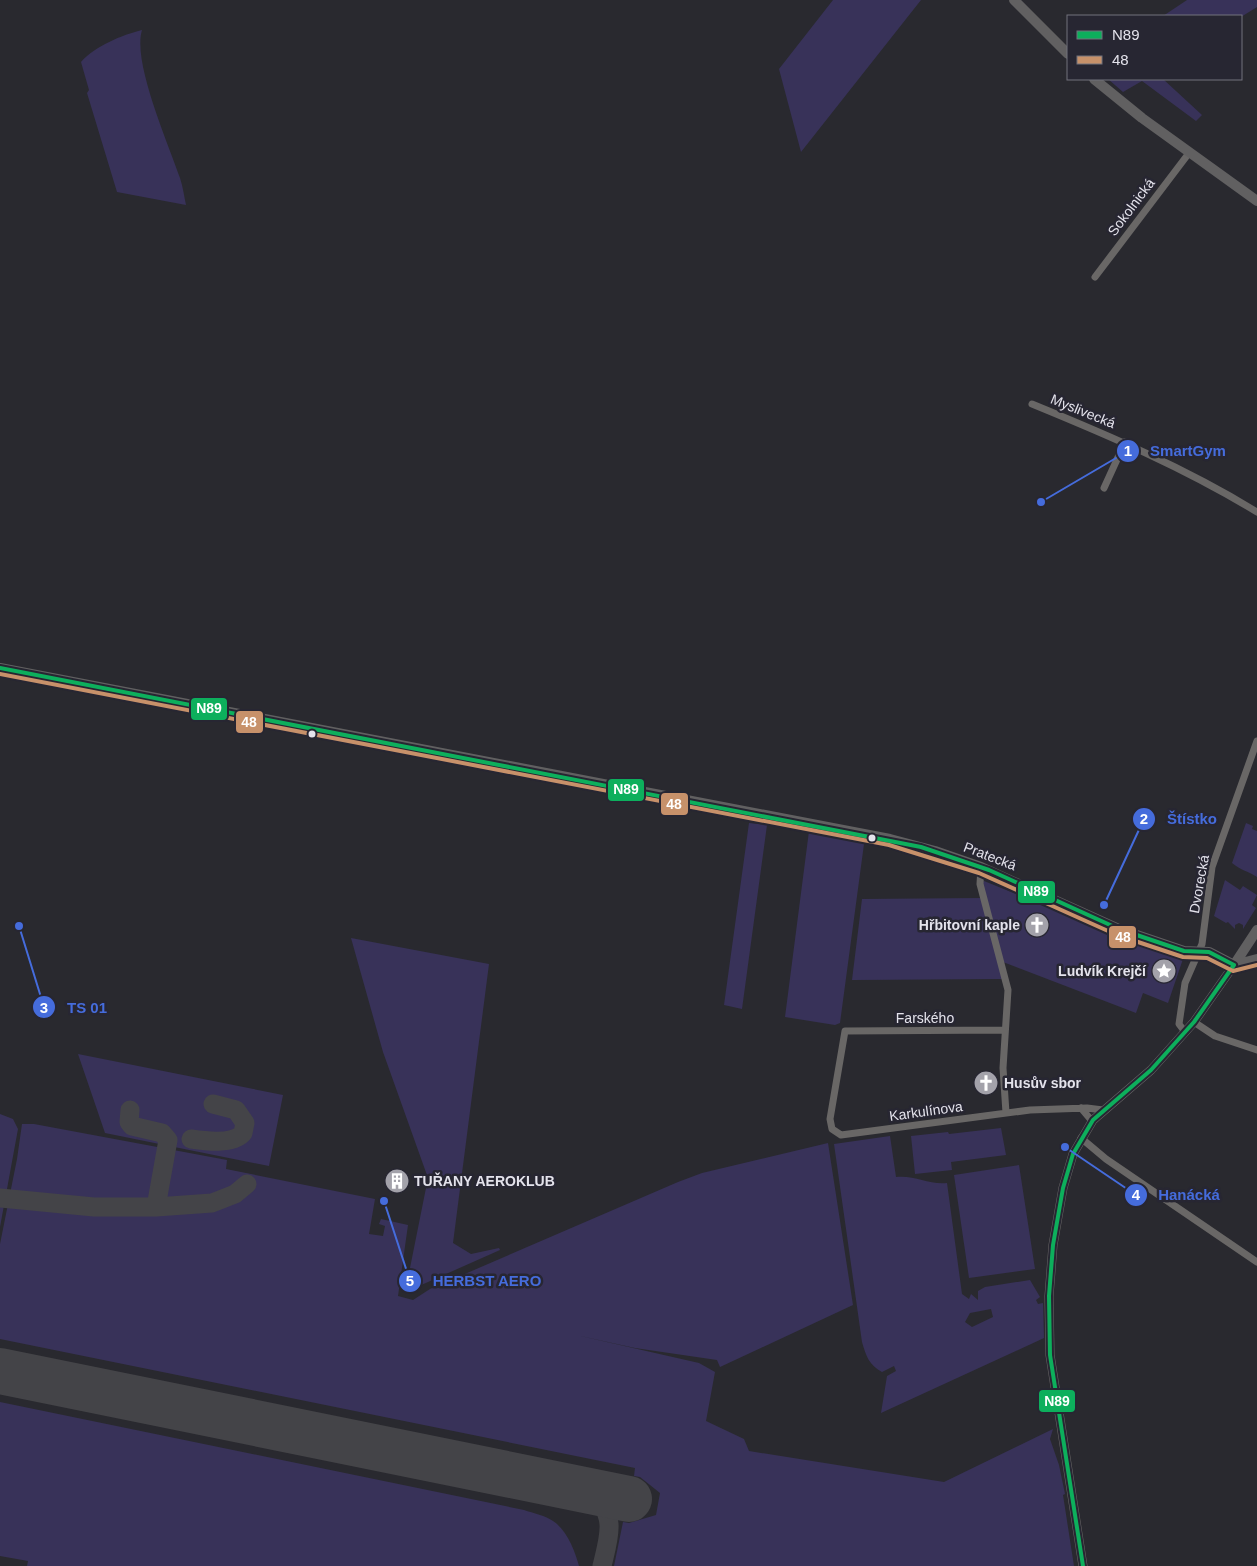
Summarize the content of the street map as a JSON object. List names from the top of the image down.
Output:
{
  "streets": {
    "main road": ["Pratecká"],
    "street": [
      "Sokolnická",
      "Myslivecká",
      "Dvorecká",
      "Farského",
      "Karkulínova"
    ]
  },
  "crossings": [
    ["Pratecká", "Dvorecká"],
    ["Farského", "Karkulínova"]
  ],
  "places": {
    "other": [
      "SmartGym",
      "Štístko",
      "TS 01",
      "Hanácká",
      "HERBST AERO"
    ],
    "church": ["Hřbitovní kaple", "Husův sbor"],
    "place": ["Ludvík Krejčí"],
    "building": ["TUŘANY AEROKLUB"]
  },
  "lines": ["transit line N89", "transit line 48"],
  "legend": ["N89", "48"]
}
